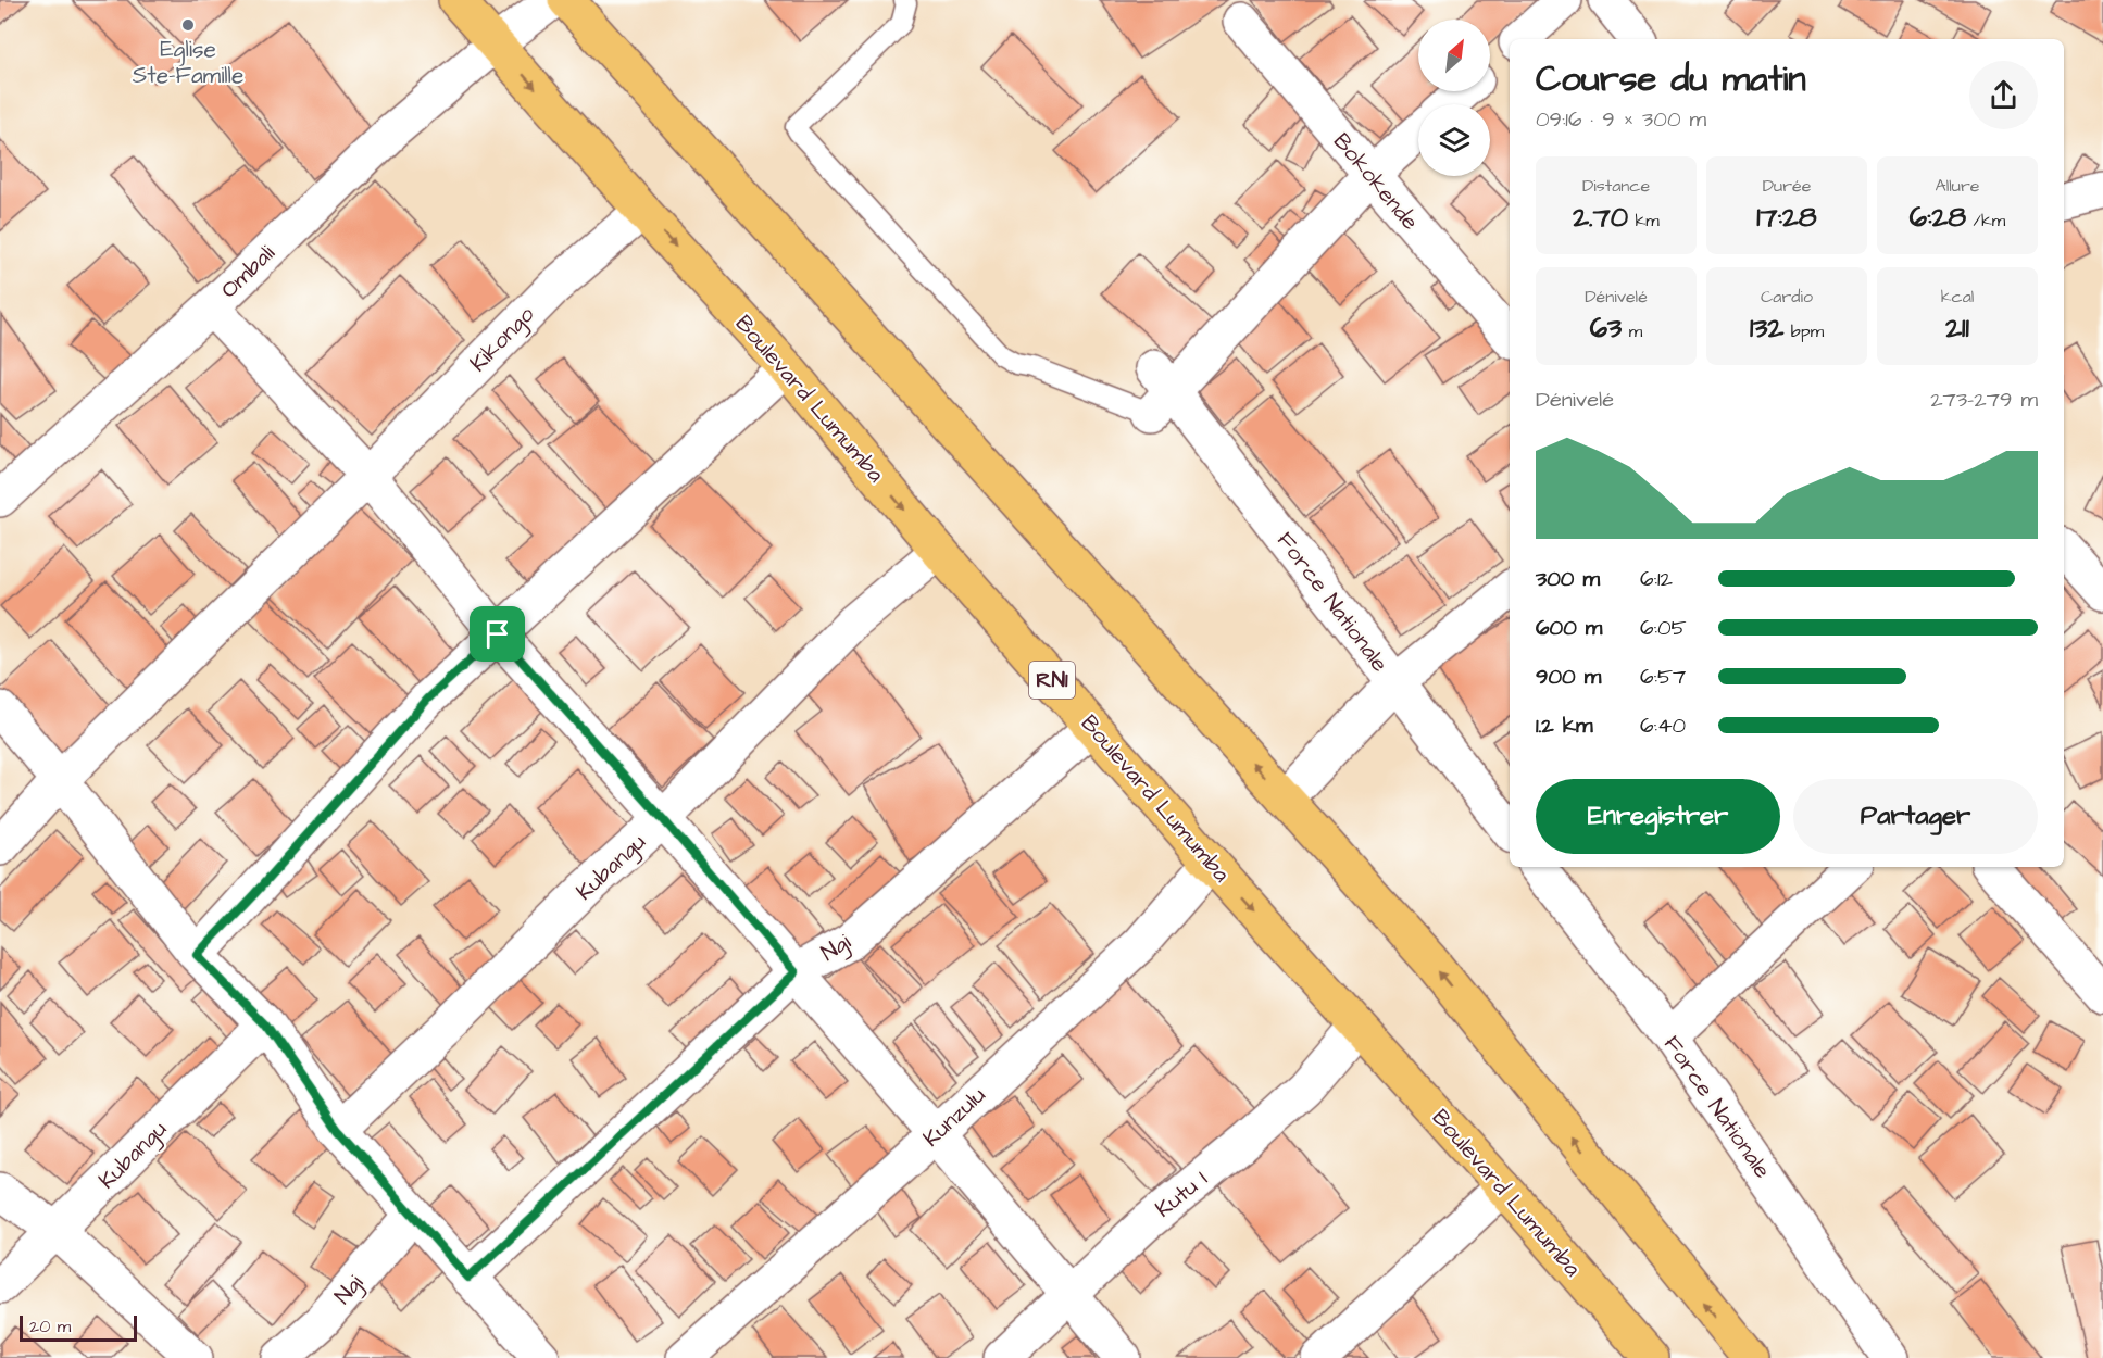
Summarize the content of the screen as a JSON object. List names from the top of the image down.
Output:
{
  "streets": {
    "highway": ["Boulevard Lumumba", "RN1"],
    "street": [
      "Bokokende",
      "Ombali",
      "Kikongo",
      "Force Nationale",
      "Kubangu",
      "Ngi",
      "Kunzulu",
      "Kutu I"
    ]
  },
  "crossings": [
    ["Ombali", "Boulevard Lumumba"],
    ["Kikongo", "Boulevard Lumumba"],
    ["Boulevard Lumumba", "Kubangu"],
    ["Boulevard Lumumba", "Ngi"],
    ["Boulevard Lumumba", "Kunzulu"],
    ["Boulevard Lumumba", "Kutu I"]
  ],
  "places": ["Eglise Ste-Famille"],
  "scale_bar": "20 m",
  "north": "top right",
  "page": {
    "heading": ["Course du matin", "09:16 · 9 × 300 m"],
    "stats": [
      ["Distance", "2.70 km"],
      ["Durée", "17:28"],
      ["Allure", "6:28 /km"],
      ["Dénivelé", "63 m"],
      ["Cardio", "132 bpm"],
      ["kcal", "211"]
    ],
    "chart": ["Dénivelé", "273–279 m"],
    "list": [
      {
        "name": "300 m",
        "note": "6:12"
      },
      {
        "name": "600 m",
        "note": "6:05"
      },
      {
        "name": "900 m",
        "note": "6:57"
      },
      {
        "name": "1.2 km",
        "note": "6:40"
      }
    ],
    "buttons": ["Enregistrer", "Partager"],
    "scale": "20 m"
  }
}
